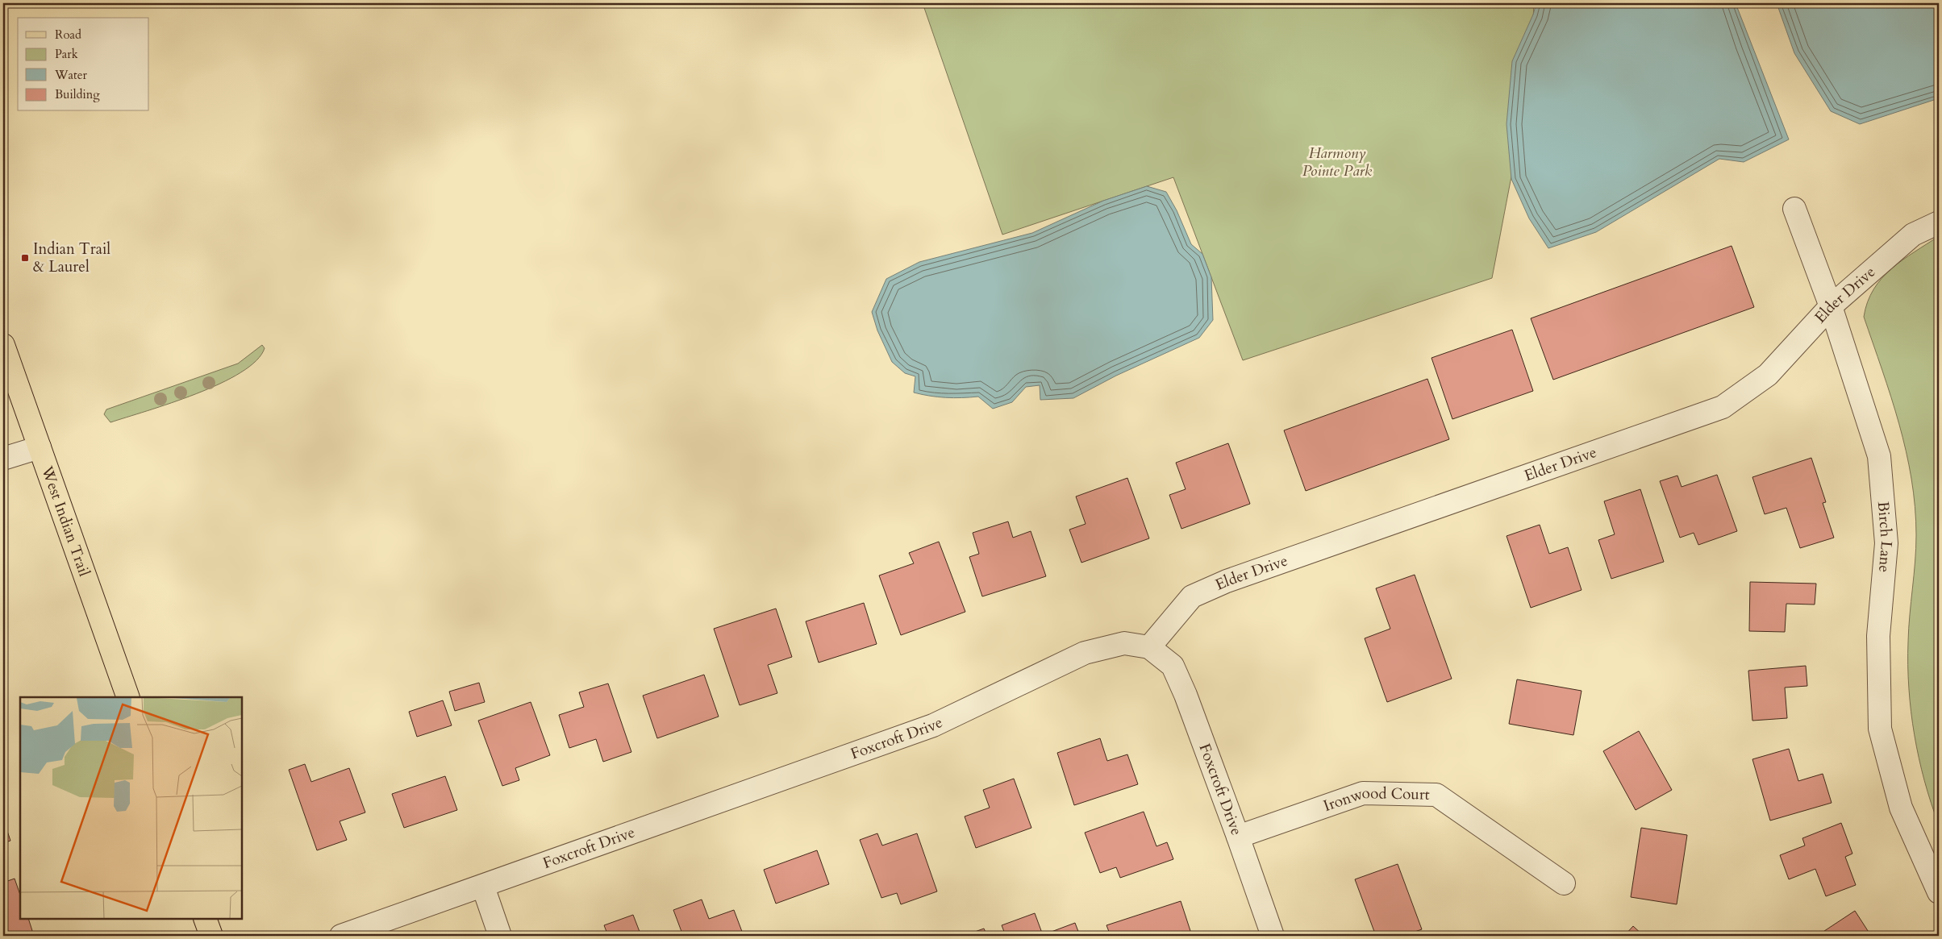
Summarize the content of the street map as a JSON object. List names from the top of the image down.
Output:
{
  "streets": {
    "main road": ["West Indian Trail"],
    "street": [
      "Elder Drive",
      "Birch Lane",
      "Foxcroft Drive",
      "Ironwood Court"
    ]
  },
  "crossings": [
    ["Elder Drive", "Birch Lane"],
    ["Elder Drive", "Foxcroft Drive"],
    ["Foxcroft Drive", "Ironwood Court"]
  ],
  "parks": ["Harmony Pointe Park"],
  "places": {
    "transit": ["Indian Trail & Laurel"]
  },
  "legend": [
    "Road",
    "Park",
    "Water",
    "Building"
  ]
}
